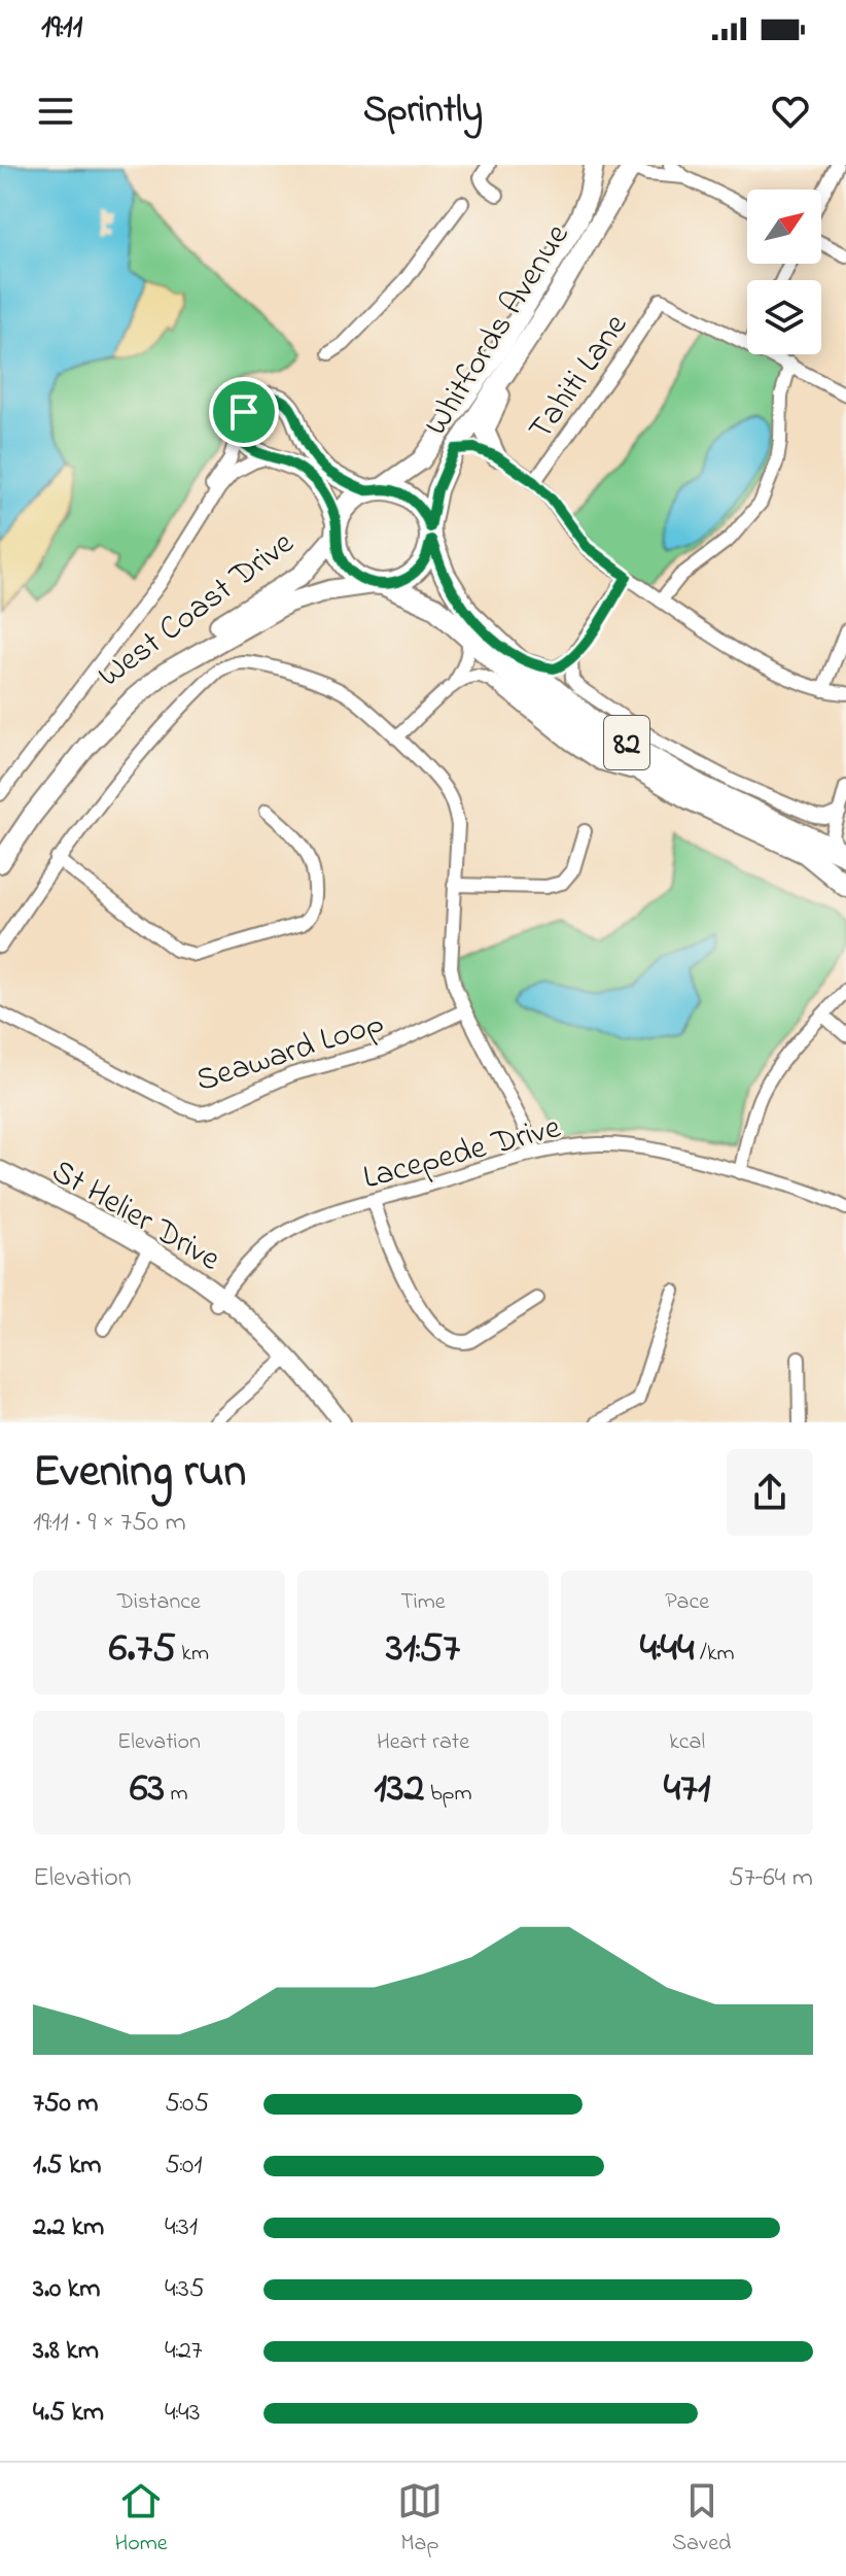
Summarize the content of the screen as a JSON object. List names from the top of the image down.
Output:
{
  "streets": {
    "main road": ["Whitfords Avenue", "West Coast Drive", "82"],
    "street": [
      "Tahiti Lane",
      "Seaward Loop",
      "Lacepede Drive",
      "St Helier Drive"
    ]
  },
  "crossings": [
    ["Whitfords Avenue", "West Coast Drive"],
    ["Whitfords Avenue", "82"],
    ["West Coast Drive", "82"],
    ["Lacepede Drive", "St Helier Drive"]
  ],
  "north": "top right",
  "page": {
    "status": "19:11",
    "header": "Sprintly",
    "heading": ["Evening run", "19:11 · 9 × 750 m"],
    "stats": [
      ["Distance", "6.75 km"],
      ["Time", "31:57"],
      ["Pace", "4:44 /km"],
      ["Elevation", "63 m"],
      ["Heart rate", "132 bpm"],
      ["kcal", "471"]
    ],
    "chart": ["Elevation", "57–64 m"],
    "list": [
      {
        "name": "750 m",
        "note": "5:05"
      },
      {
        "name": "1.5 km",
        "note": "5:01"
      },
      {
        "name": "2.2 km",
        "note": "4:31"
      },
      {
        "name": "3.0 km",
        "note": "4:35"
      },
      {
        "name": "3.8 km",
        "note": "4:27"
      },
      {
        "name": "4.5 km",
        "note": "4:43"
      }
    ],
    "tabs": ["Home", "Map", "Saved"]
  }
}
